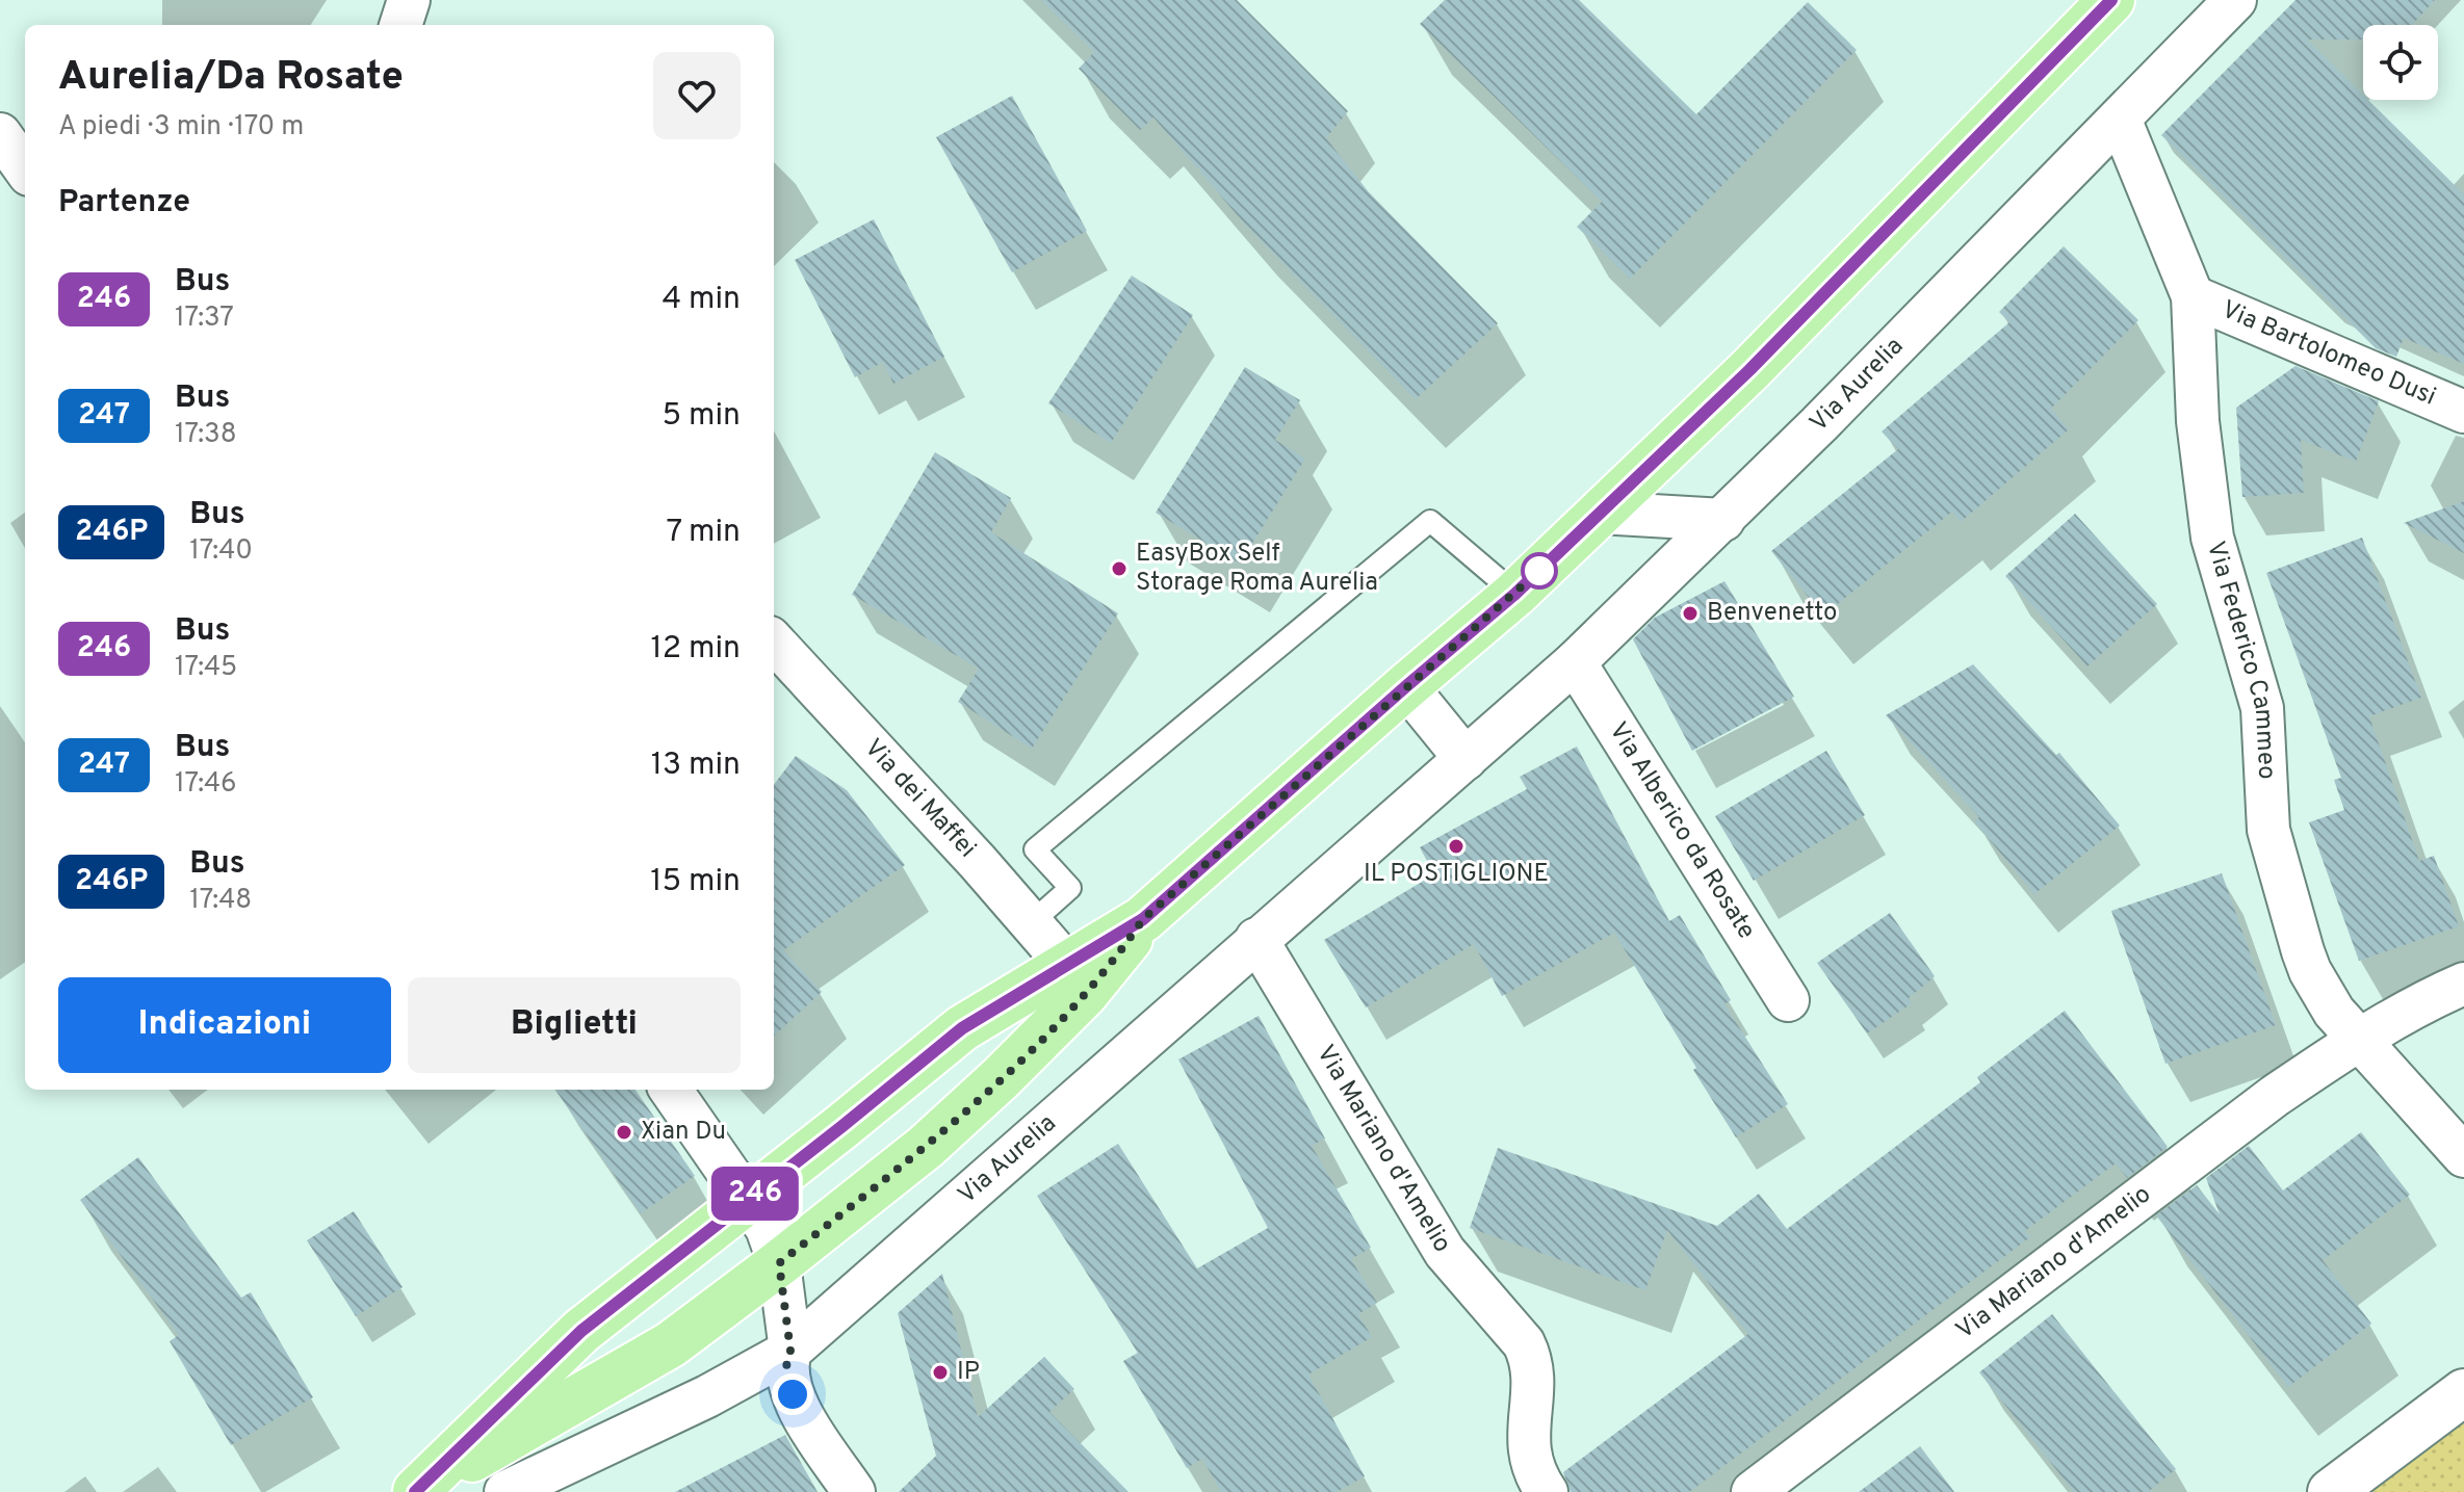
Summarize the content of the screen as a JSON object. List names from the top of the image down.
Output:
{
  "streets": {
    "street": [
      "Via Bartolomeo Dusi",
      "Via Aurelia",
      "Via Federico Cammeo",
      "Via dei Maffei",
      "Via Alberico da Rosate",
      "Via Mariano d'Amelio"
    ]
  },
  "crossings": [
    ["Via Bartolomeo Dusi", "Via Federico Cammeo"],
    ["Via Aurelia", "Via Federico Cammeo"],
    ["Via Aurelia", "Via Alberico da Rosate"],
    ["Via Aurelia", "Via Mariano d'Amelio"],
    ["Via Federico Cammeo", "Via Mariano d'Amelio"]
  ],
  "places": [
    "EasyBox Self Storage Roma Aurelia",
    "Benvenetto",
    "IL POSTIGLIONE",
    "Xian Du",
    "IP"
  ],
  "lines": ["bus line 246"],
  "page": {
    "on_map": "246",
    "heading": [
      ["Aurelia/Da Rosate", "A piedi · 3 min · 170 m"],
      "Partenze"
    ],
    "list": [
      {
        "mark": "246",
        "name": "Bus",
        "note": "17:37",
        "value": "4 min"
      },
      {
        "mark": "247",
        "name": "Bus",
        "note": "17:38",
        "value": "5 min"
      },
      {
        "mark": "246P",
        "name": "Bus",
        "note": "17:40",
        "value": "7 min"
      },
      {
        "mark": "246",
        "name": "Bus",
        "note": "17:45",
        "value": "12 min"
      },
      {
        "mark": "247",
        "name": "Bus",
        "note": "17:46",
        "value": "13 min"
      },
      {
        "mark": "246P",
        "name": "Bus",
        "note": "17:48",
        "value": "15 min"
      }
    ],
    "buttons": ["Indicazioni", "Biglietti"]
  }
}
